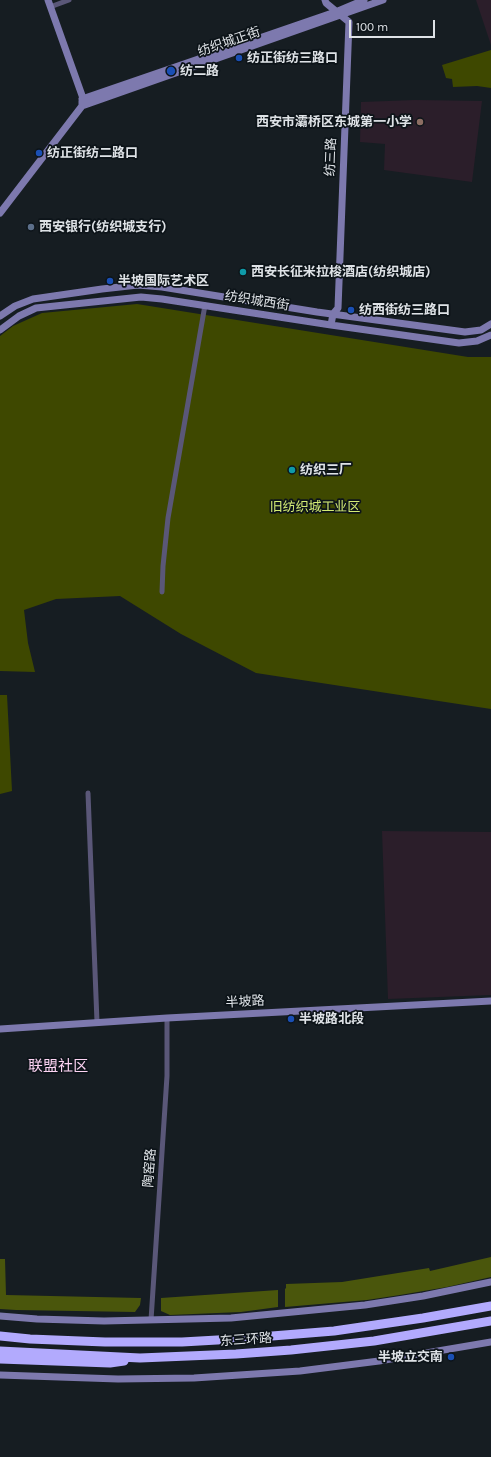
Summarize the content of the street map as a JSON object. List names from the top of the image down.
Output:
{
  "streets": {
    "highway": ["东三环路"],
    "main road": [
      "纺织城正街",
      "纺三路",
      "纺织城西街",
      "半坡路"
    ],
    "street": ["陶窑路"]
  },
  "crossings": [
    ["纺织城正街", "纺三路"],
    ["纺三路", "纺织城西街"],
    ["半坡路", "陶窑路"]
  ],
  "districts": ["联盟社区"],
  "parks": ["旧纺织城工业区"],
  "places": [
    "纺正街纺三路口",
    "纺二路",
    "西安市灞桥区东城第一小学",
    "纺正街纺二路口",
    "西安银行(纺织城支行)",
    "西安长征米拉梭酒店(纺织城店)",
    "半坡国际艺术区",
    "纺西街纺三路口",
    "纺织三厂",
    "半坡路北段",
    "半坡立交南"
  ],
  "scale_bar": "100 m"
}
